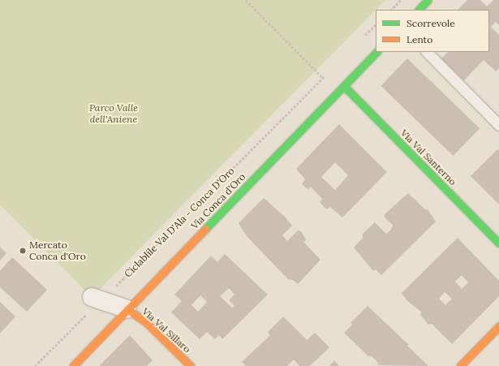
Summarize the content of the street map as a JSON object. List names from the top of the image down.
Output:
{
  "streets": {
    "street": ["Via Val Santerno", "Via Conca d'Oro", "Via Val Sillaro"],
    "path": ["Ciclablile Val D'Ala - Conca D'Oro"]
  },
  "crossings": [
    ["Via Val Santerno", "Via Conca d'Oro"],
    ["Via Conca d'Oro", "Via Val Sillaro"]
  ],
  "parks": ["Parco Valle dell'Aniene"],
  "places": ["Mercato Conca d'Oro"],
  "legend": ["Scorrevole", "Lento"]
}
